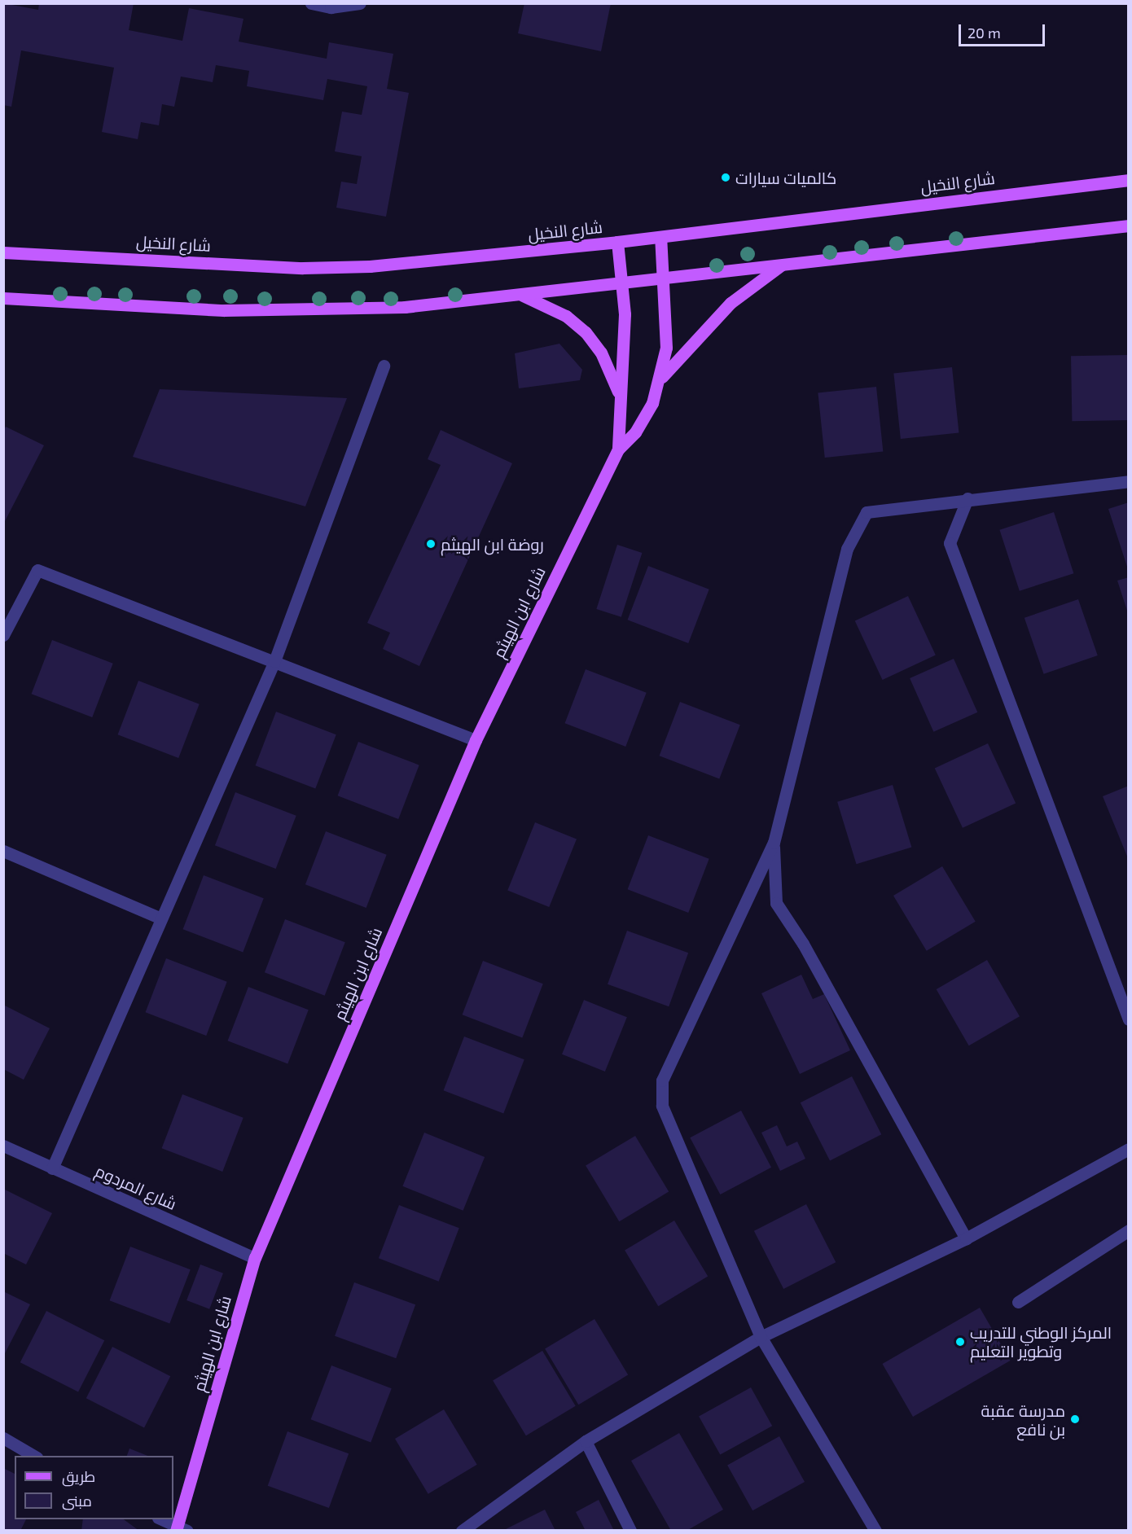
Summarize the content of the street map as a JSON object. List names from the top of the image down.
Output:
{
  "streets": {
    "main road": ["شارع النخيل", "شارع ابن الهيثم"],
    "street": ["شارع المردوم"]
  },
  "crossings": [
    ["شارع ابن الهيثم", "شارع المردوم"]
  ],
  "places": [
    "كالميات سيارات",
    "روضة ابن الهيثم",
    "المركز الوطني للتدريب وتطوير التعليم",
    "مدرسة عقبة بن نافع"
  ],
  "legend": ["طريق", "مبنى"],
  "scale_bar": "20 m"
}
